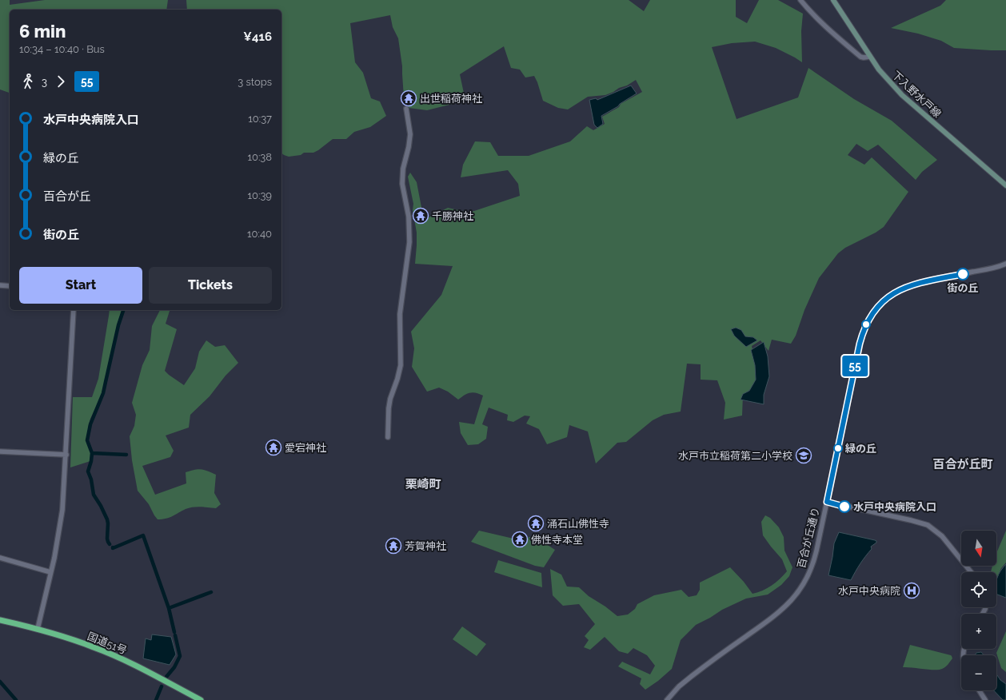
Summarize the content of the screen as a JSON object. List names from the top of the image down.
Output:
{
  "streets": {
    "highway": ["国道51号"],
    "main road": ["下入野水戸線"],
    "street": ["百合が丘通り"]
  },
  "districts": ["百合が丘町", "栗崎町"],
  "places": {
    "temple": [
      "出世稲荷神社",
      "千勝神社",
      "愛宕神社",
      "涌石山佛性寺",
      "佛性寺本堂",
      "芳賀神社"
    ],
    "other": ["街の丘", "緑の丘", "水戸中央病院入口"],
    "school or university": ["水戸市立稲荷第二小学校"],
    "hospital": ["水戸中央病院"]
  },
  "lines": ["bus line 55"],
  "north": "bottom",
  "page": {
    "on_map": "55",
    "heading": ["6 min", "10:34 – 10:40 · Bus", "¥416"],
    "legs": ["3", "55", "3 stops"],
    "list": [
      {
        "name": "水戸中央病院入口",
        "value": "10:37"
      },
      {
        "name": "緑の丘",
        "value": "10:38"
      },
      {
        "name": "百合が丘",
        "value": "10:39"
      },
      {
        "name": "街の丘",
        "value": "10:40"
      }
    ],
    "buttons": ["Start", "Tickets"],
    "map_buttons": ["+", "−"]
  }
}
